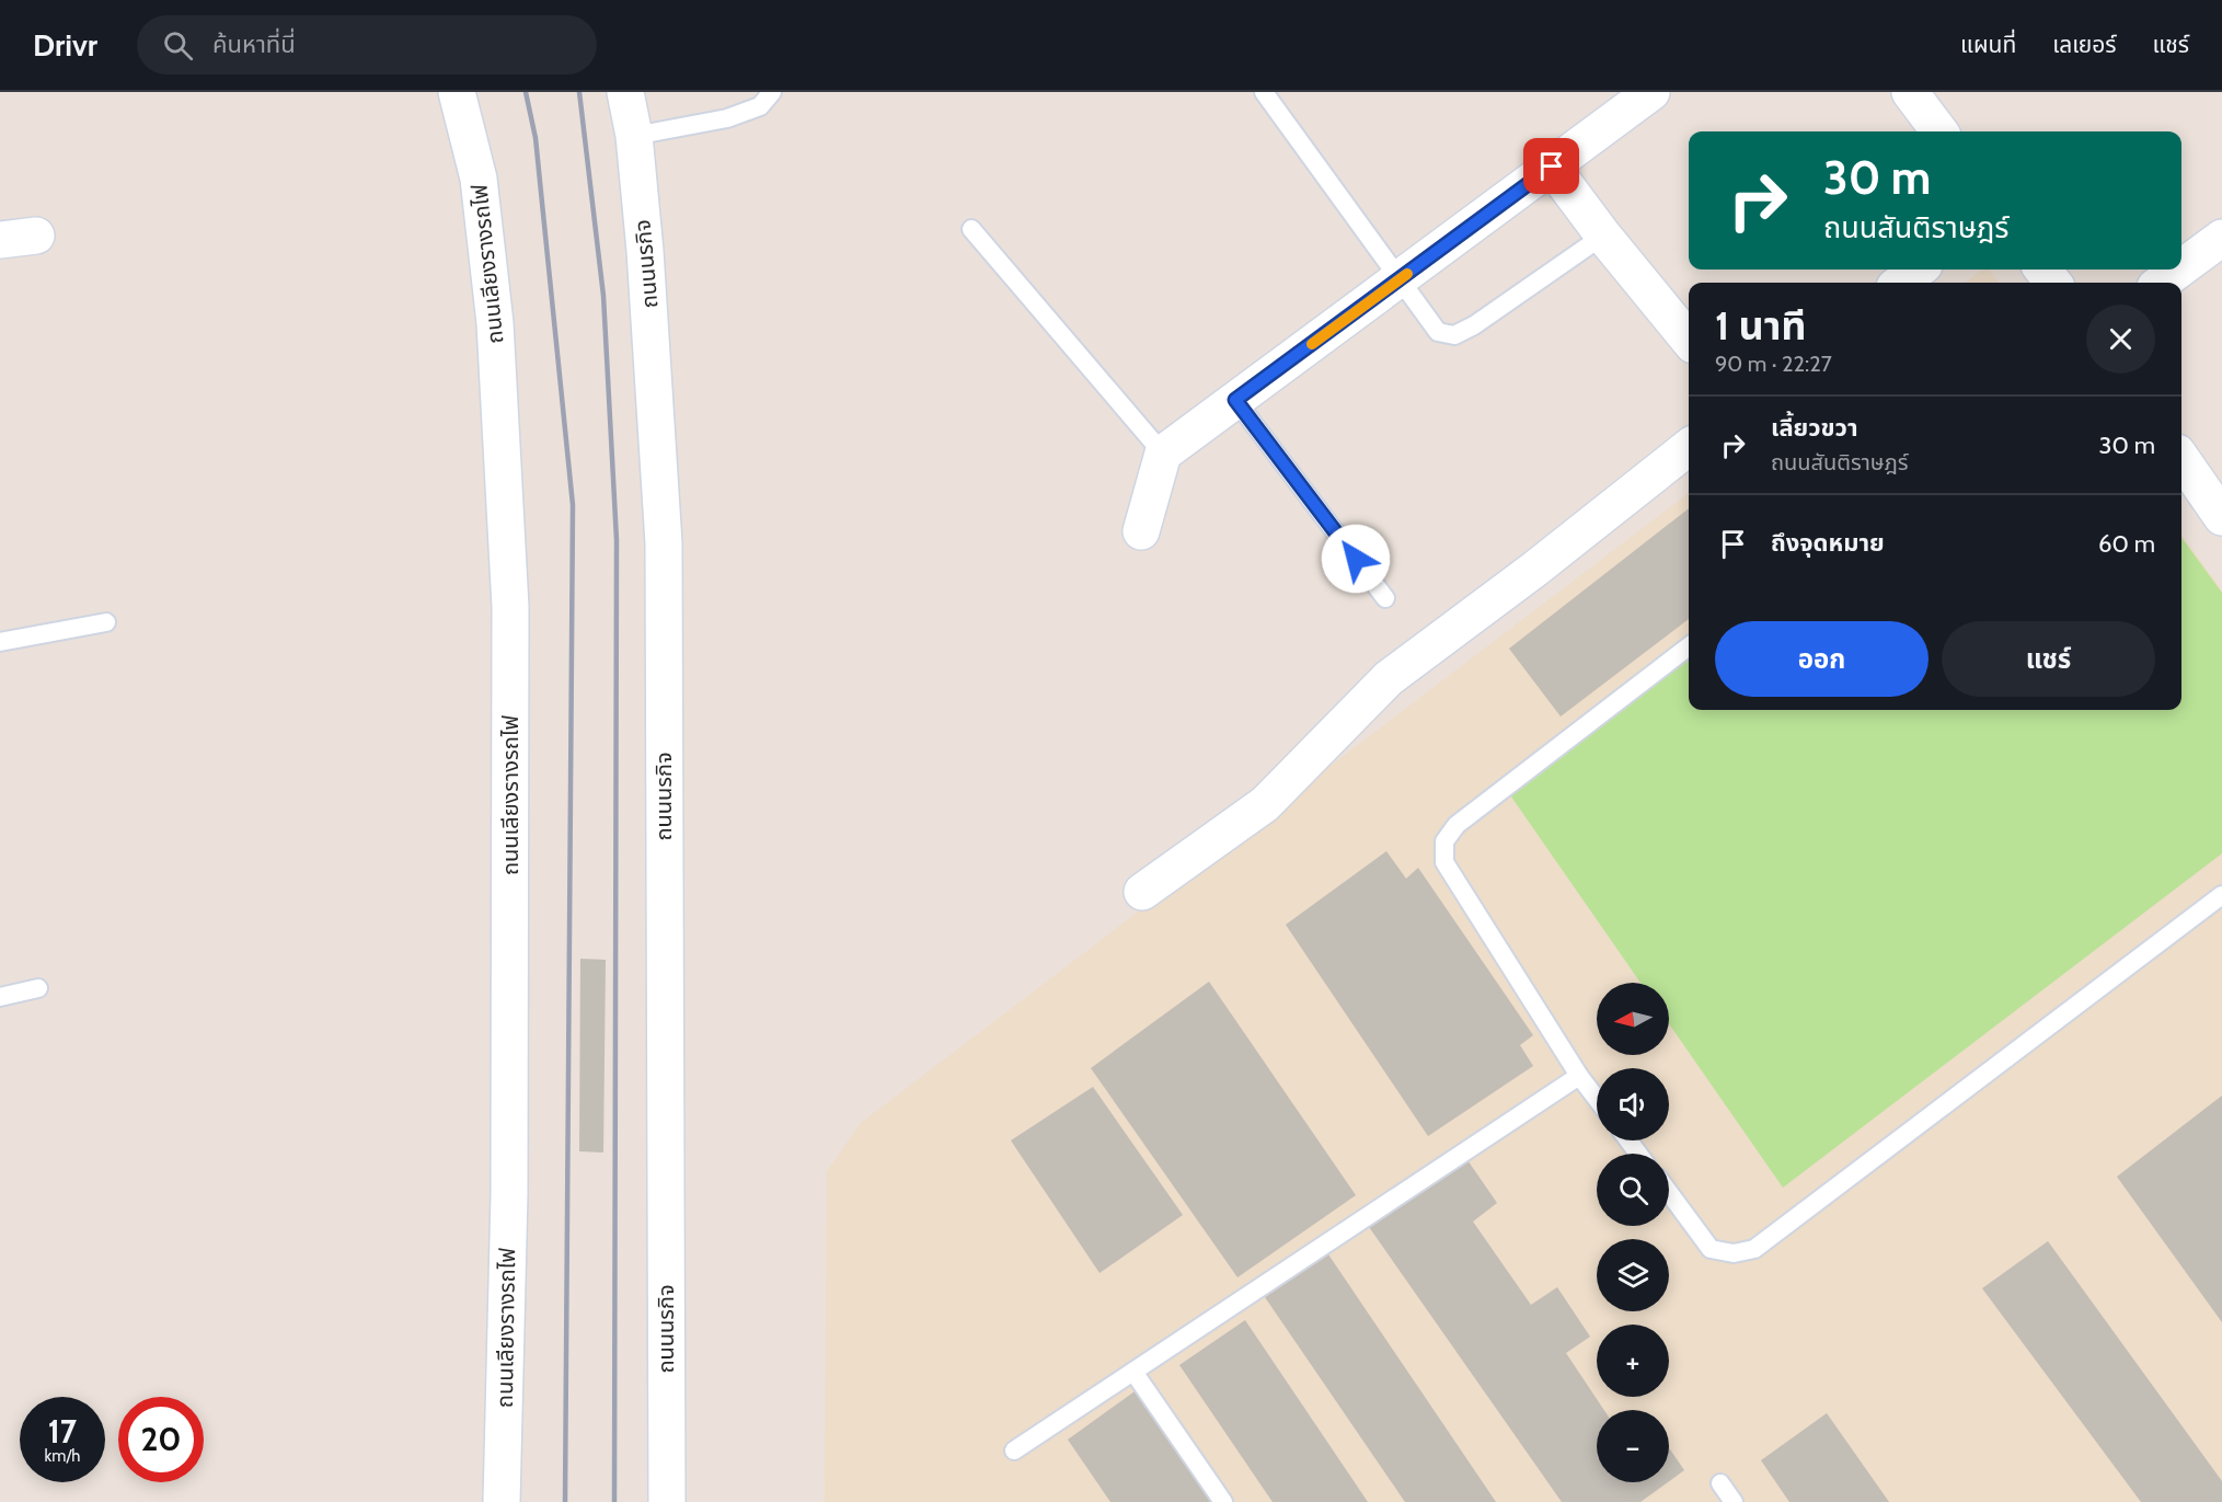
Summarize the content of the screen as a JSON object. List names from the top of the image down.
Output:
{
  "streets": {
    "street": ["ถนนเลียงรางรถไฟ", "ถนนนรกิจ"]
  },
  "north": "left",
  "page": {
    "header": "Drivr",
    "search": "ค้นหาที่นี่",
    "nav": ["แผนที่", "เลเยอร์", "แชร์"],
    "turn": ["30 m", "ถนนสันติราษฎร์"],
    "heading": ["1 นาที", "90 m · 22:27"],
    "list": [
      {
        "name": "เลี้ยวขวา",
        "note": "ถนนสันติราษฎร์",
        "value": "30 m"
      },
      {
        "name": "ถึงจุดหมาย",
        "value": "60 m"
      }
    ],
    "buttons": ["ออก", "แชร์"],
    "map_buttons": ["+", "−"],
    "speed": "17 km/h",
    "limit": "20"
  }
}
